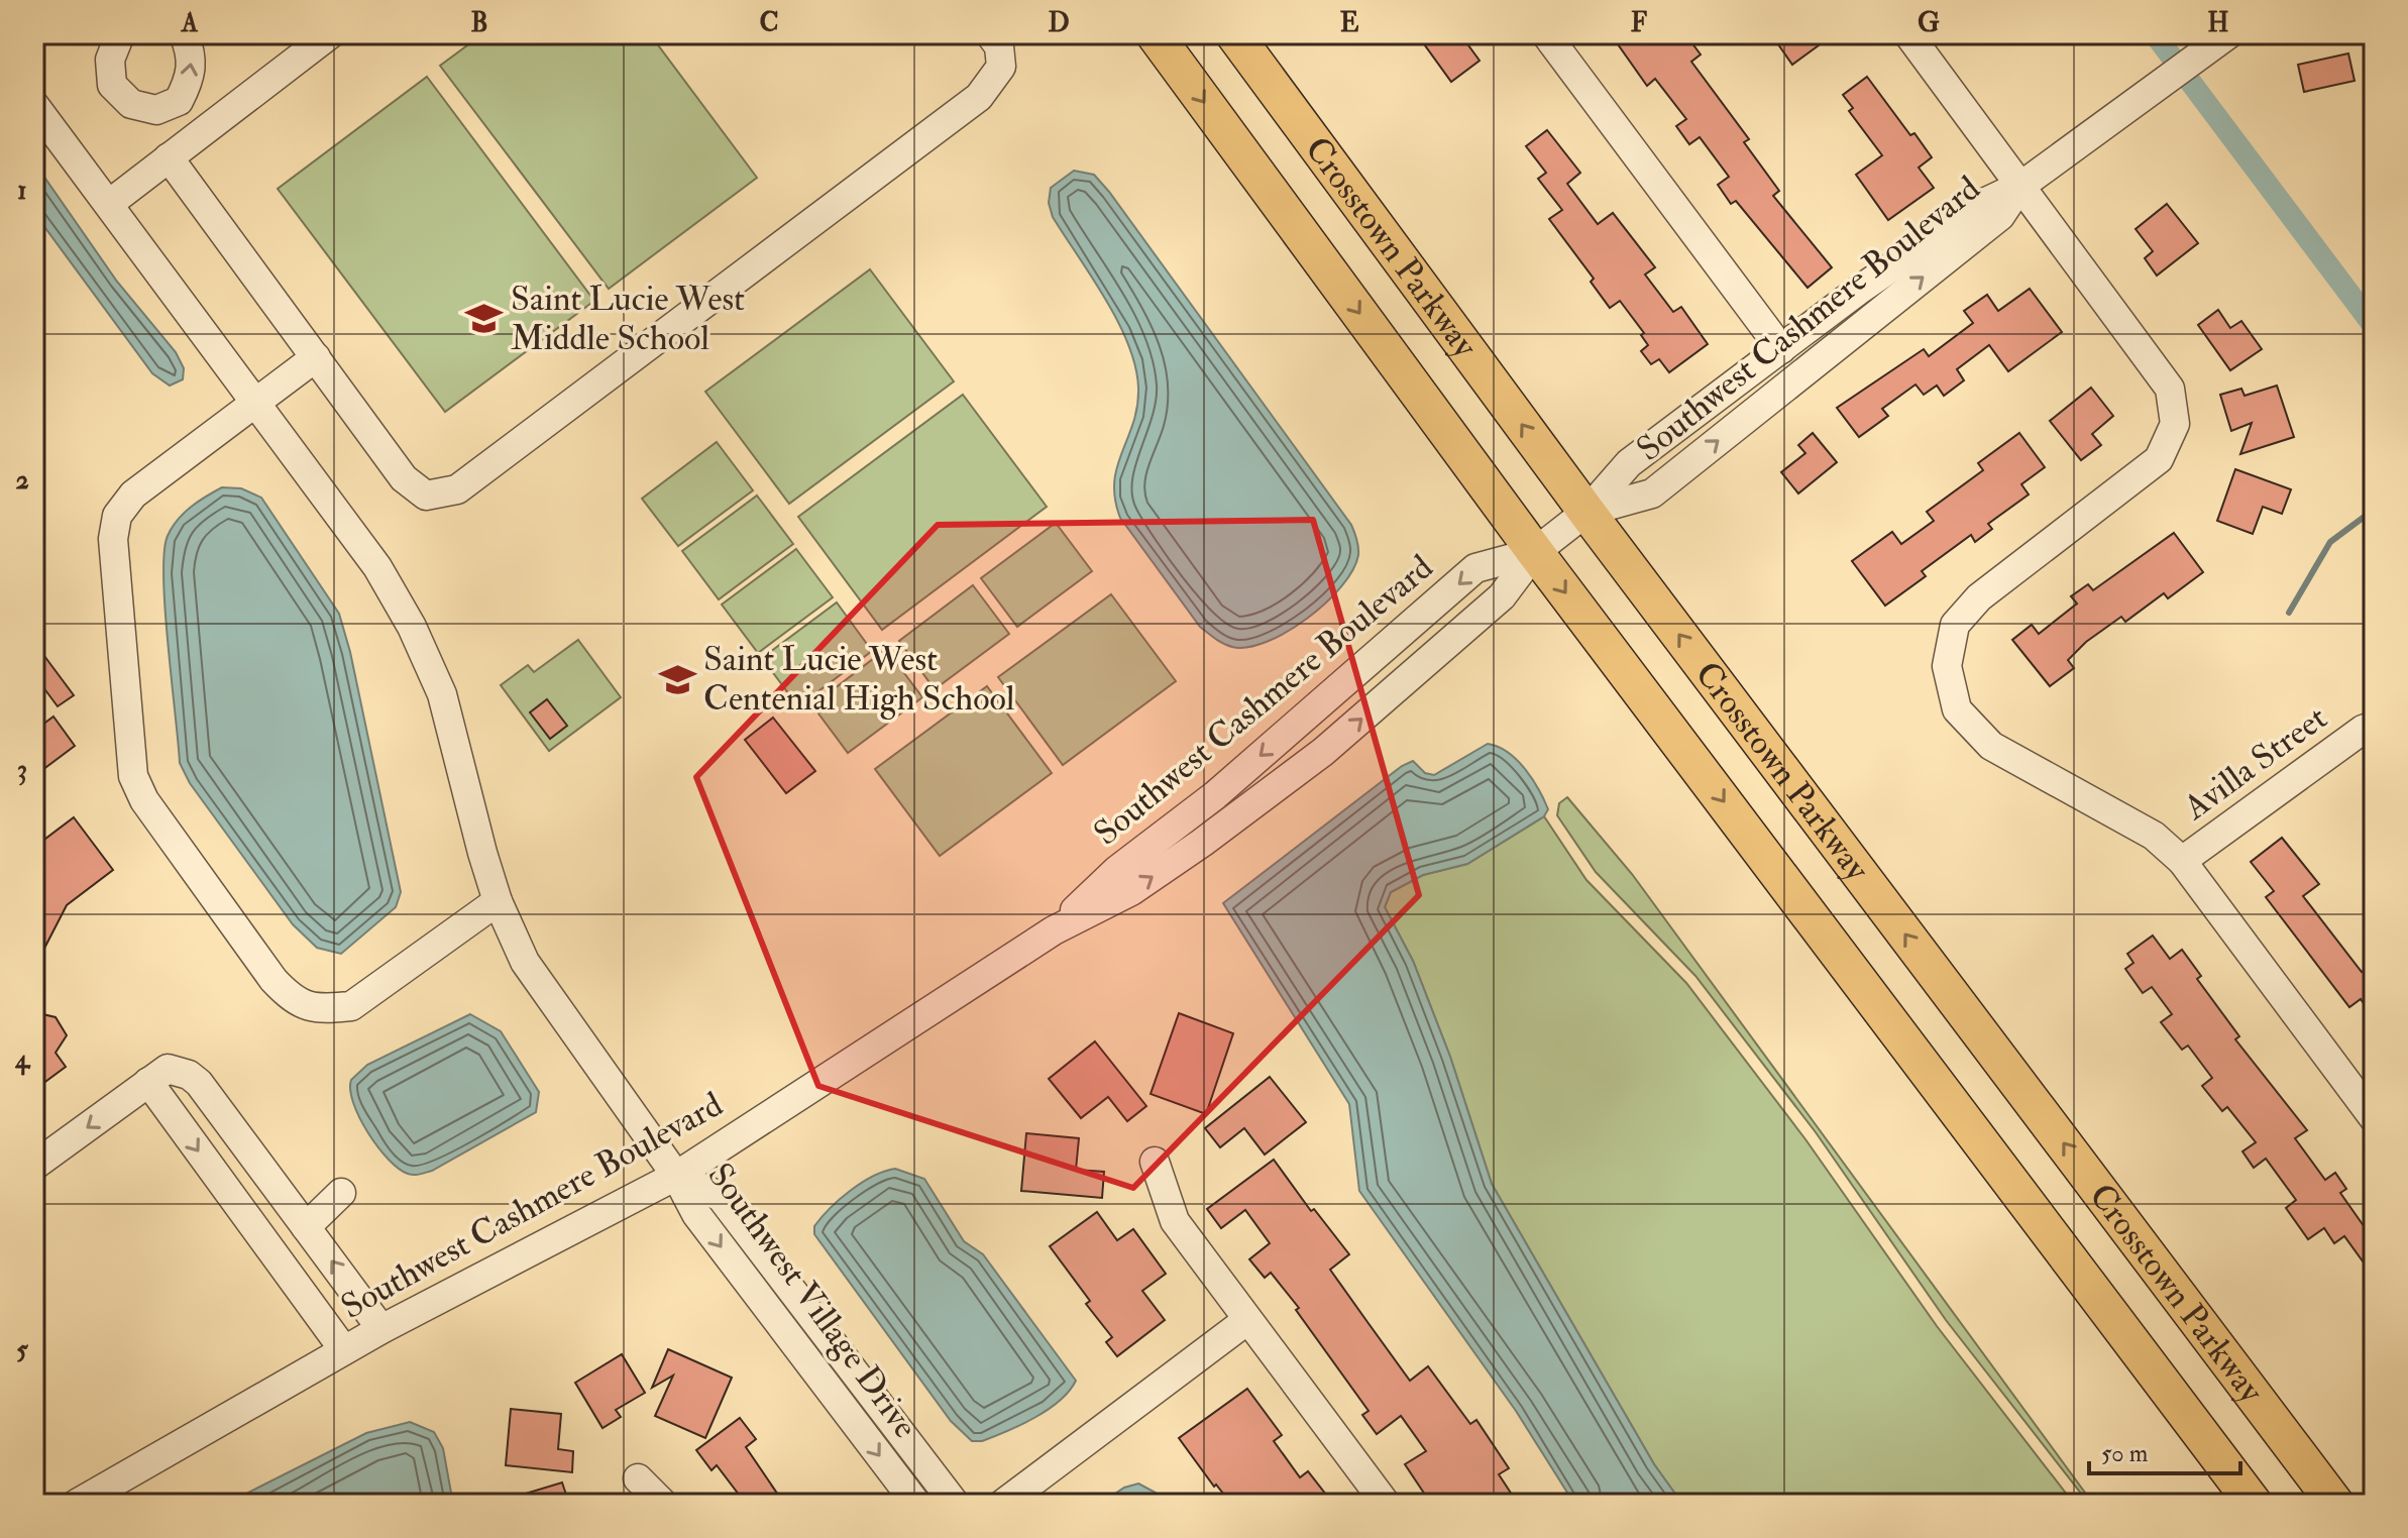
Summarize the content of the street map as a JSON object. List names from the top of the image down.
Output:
{
  "streets": {
    "main road": ["Crosstown Parkway"],
    "street": ["Southwest Cashmere Boulevard", "Avilla Street", "Southwest Village Drive"]
  },
  "crossings": [
    ["Crosstown Parkway", "Southwest Cashmere Boulevard"],
    ["Southwest Cashmere Boulevard", "Southwest Village Drive"]
  ],
  "places": {
    "school or university": ["Saint Lucie West Middle School", "Saint Lucie West Centenial High School"]
  },
  "scale_bar": "50 m",
  "grid": {
    "columns": [
      "A",
      "B",
      "C",
      "D",
      "E",
      "F",
      "G",
      "H"
    ],
    "rows": [
      "1",
      "2",
      "3",
      "4",
      "5"
    ]
  }
}
